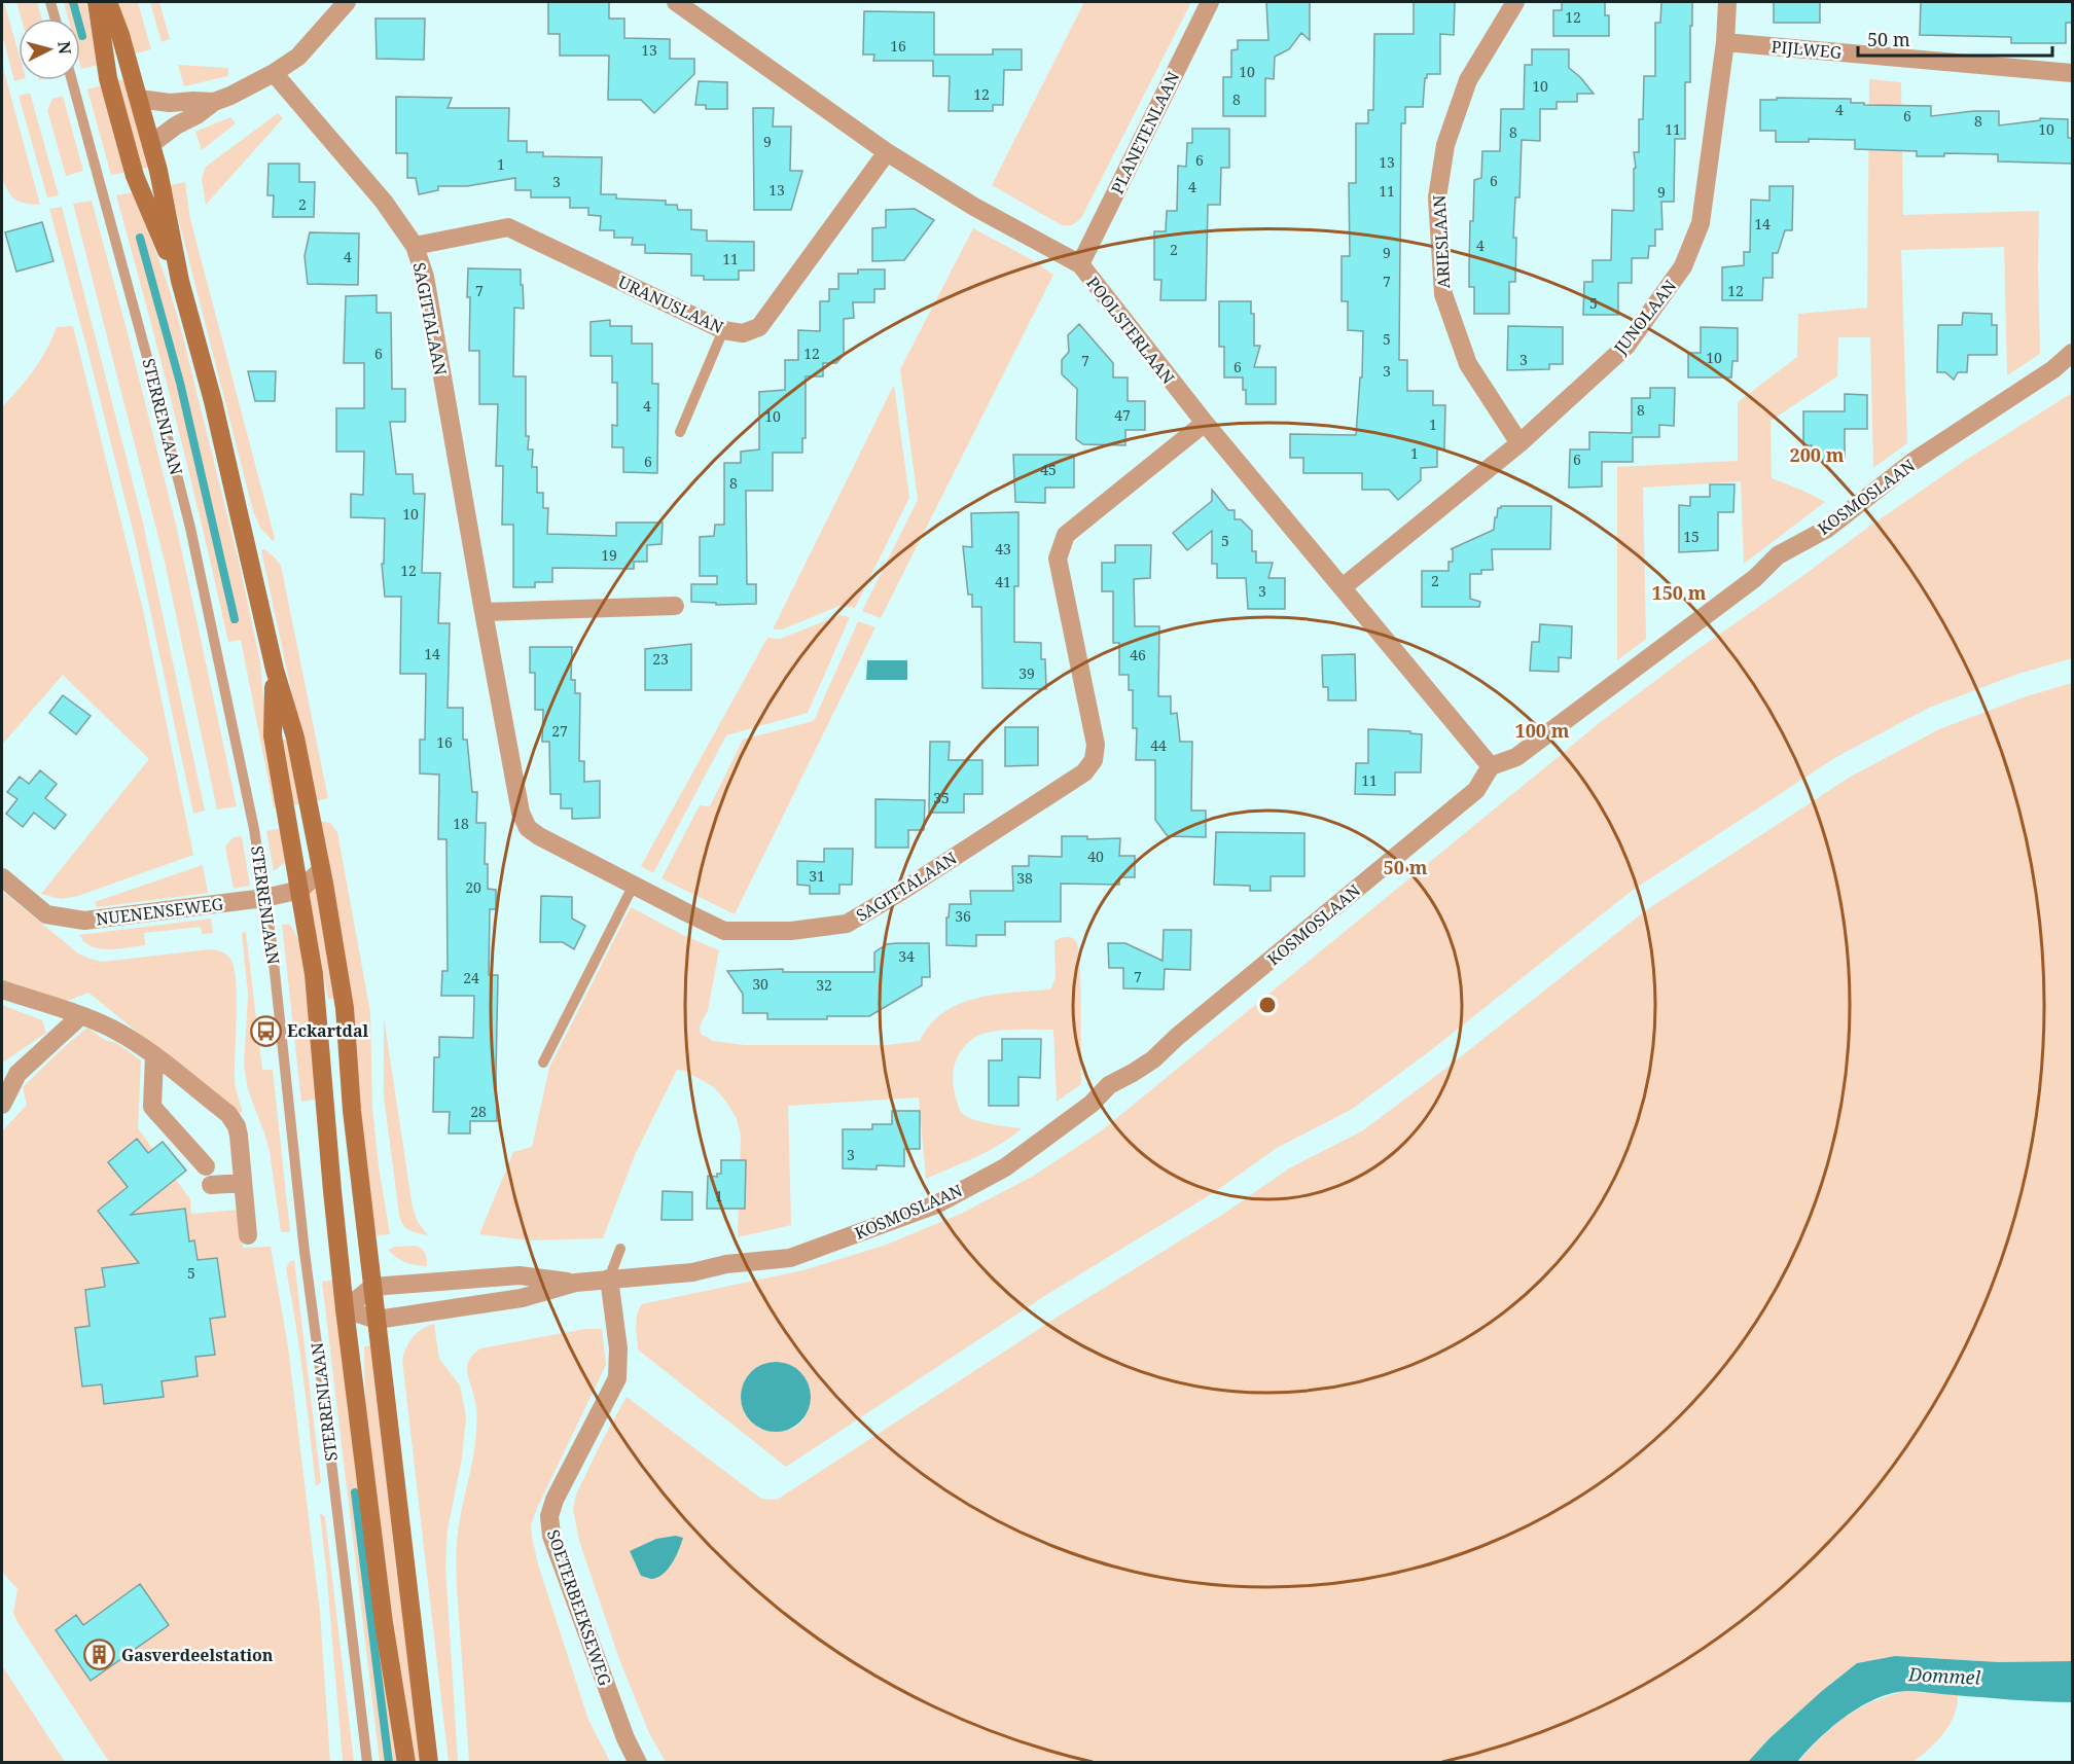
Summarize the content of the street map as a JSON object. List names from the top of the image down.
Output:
{
  "streets": {
    "main road": ["STERRENLAAN"],
    "street": [
      "PIJLWEG",
      "PLANETENLAAN",
      "ARIESLAAN",
      "URANUSLAAN",
      "JUNOLAAN",
      "SAGITTALAAN",
      "POOLSTERLAAN",
      "KOSMOSLAAN",
      "NUENENSEWEG",
      "SOETERBEEKSEWEG"
    ]
  },
  "crossings": [
    ["PIJLWEG", "JUNOLAAN"],
    ["PLANETENLAAN", "POOLSTERLAAN"],
    ["ARIESLAAN", "JUNOLAAN"],
    ["URANUSLAAN", "SAGITTALAAN"],
    ["URANUSLAAN", "POOLSTERLAAN"],
    ["JUNOLAAN", "POOLSTERLAAN"],
    ["SAGITTALAAN", "POOLSTERLAAN"],
    ["POOLSTERLAAN", "KOSMOSLAAN"],
    ["STERRENLAAN", "KOSMOSLAAN"],
    ["STERRENLAAN", "NUENENSEWEG"],
    ["KOSMOSLAAN", "SOETERBEEKSEWEG"]
  ],
  "water": ["Dommel"],
  "places": {
    "bus stop": ["Eckartdal"],
    "building": ["Gasverdeelstation"]
  },
  "house_numbers": [
    "12",
    "16",
    "13",
    "10",
    "10",
    "12",
    "8",
    "4",
    "6",
    "8",
    "11",
    "10",
    "8",
    "9",
    "6",
    "13",
    "1",
    "6",
    "3",
    "4",
    "13",
    "11",
    "9",
    "2",
    "14",
    "4",
    "2",
    "9",
    "4",
    "11",
    "7",
    "7",
    "12",
    "5",
    "5",
    "6",
    "12",
    "10",
    "3",
    "7",
    "6",
    "3",
    "4",
    "8",
    "47",
    "10",
    "1",
    "1",
    "6",
    "6",
    "45",
    "8",
    "10",
    "15",
    "5",
    "43",
    "19",
    "12",
    "2",
    "41",
    "3",
    "14",
    "46",
    "23",
    "39",
    "27",
    "16",
    "44",
    "11",
    "35",
    "18",
    "40",
    "31",
    "38",
    "20",
    "36",
    "34",
    "7",
    "24",
    "30",
    "32",
    "28",
    "3",
    "1",
    "5"
  ],
  "scale_bar": "50 m",
  "north": "right",
  "rings": [
    "200 m",
    "150 m",
    "100 m",
    "50 m"
  ]
}
